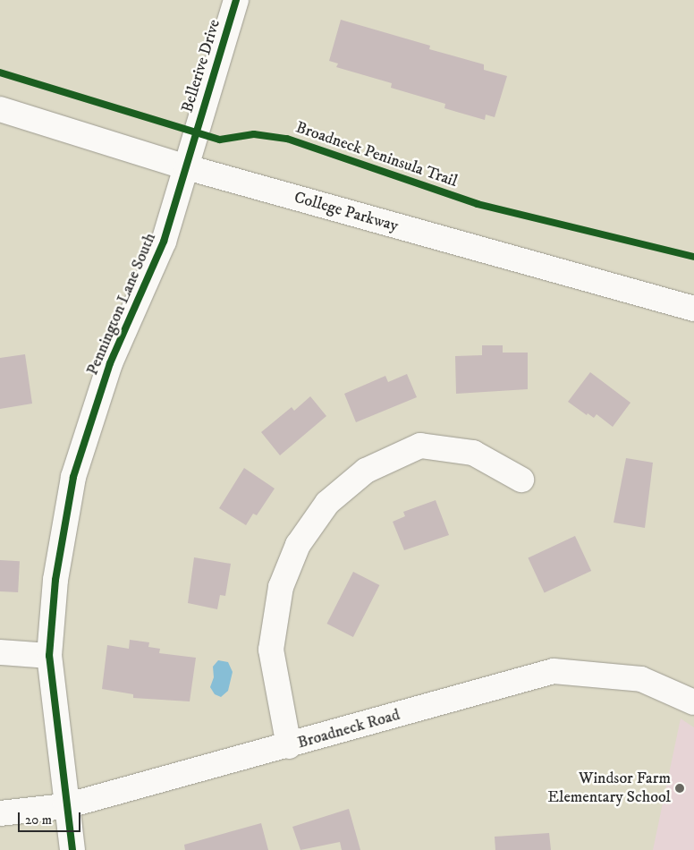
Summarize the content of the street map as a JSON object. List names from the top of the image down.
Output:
{
  "streets": {
    "street": [
      "Bellerive Drive",
      "College Parkway",
      "Pennington Lane South",
      "Broadneck Road"
    ],
    "cycle path": ["Broadneck Peninsula Trail"]
  },
  "crossings": [
    ["Bellerive Drive", "College Parkway"],
    ["Bellerive Drive", "Pennington Lane South"],
    ["College Parkway", "Pennington Lane South"],
    ["Pennington Lane South", "Broadneck Road"]
  ],
  "places": ["Windsor Farm Elementary School"],
  "scale_bar": "20 m"
}
